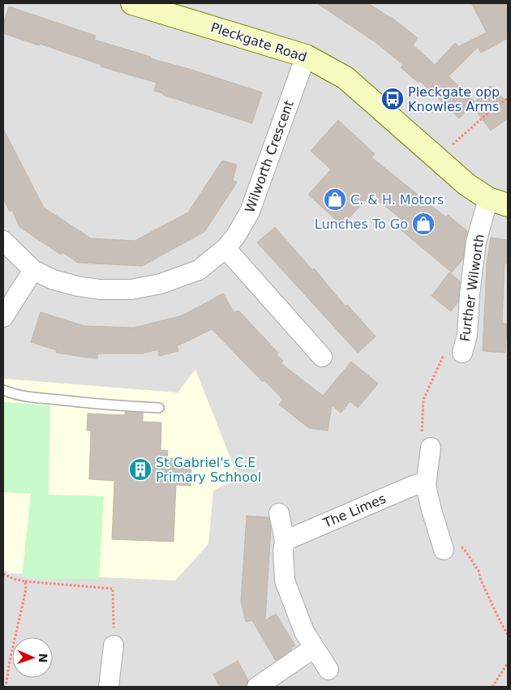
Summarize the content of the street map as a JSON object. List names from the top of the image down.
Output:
{
  "streets": {
    "main road": ["Pleckgate Road"],
    "street": ["Wilworth Crescent", "Further Wilworth", "The Limes"]
  },
  "crossings": [
    ["Pleckgate Road", "Wilworth Crescent"],
    ["Pleckgate Road", "Further Wilworth"]
  ],
  "places": {
    "bus stop": ["Pleckgate opp Knowles Arms"],
    "shop": ["C. & H. Motors", "Lunches To Go"],
    "building": ["St Gabriel's C.E Primary Schhool"]
  },
  "north": "right"
}
